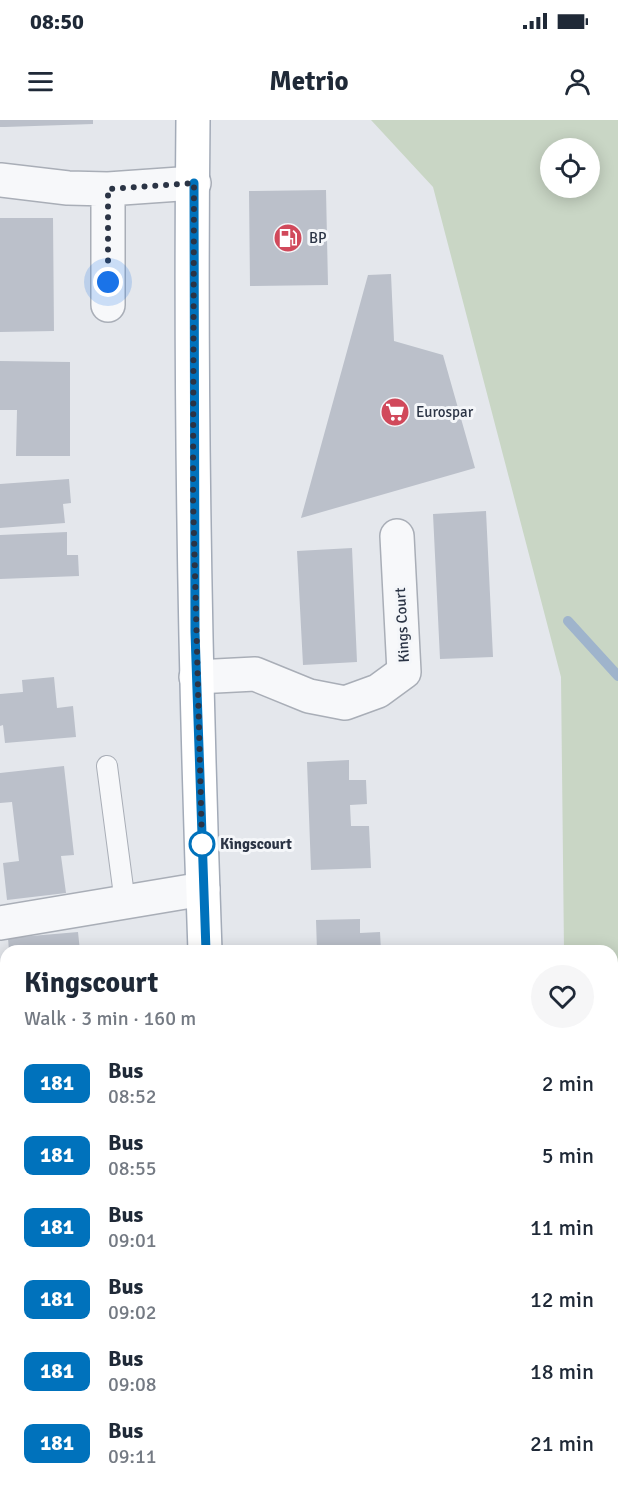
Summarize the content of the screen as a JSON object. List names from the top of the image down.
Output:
{
  "streets": {
    "street": ["Kings Court"]
  },
  "places": {
    "fuel station": ["BP"],
    "supermarket": ["Eurospar"],
    "other": ["Kingscourt"]
  },
  "lines": ["bus line 181"],
  "page": {
    "status": "08:50",
    "header": "Metrio",
    "heading": ["Kingscourt", "Walk · 3 min · 160 m"],
    "list": [
      {
        "mark": "181",
        "name": "Bus",
        "note": "08:52",
        "value": "2 min"
      },
      {
        "mark": "181",
        "name": "Bus",
        "note": "08:55",
        "value": "5 min"
      },
      {
        "mark": "181",
        "name": "Bus",
        "note": "09:01",
        "value": "11 min"
      },
      {
        "mark": "181",
        "name": "Bus",
        "note": "09:02",
        "value": "12 min"
      },
      {
        "mark": "181",
        "name": "Bus",
        "note": "09:08",
        "value": "18 min"
      },
      {
        "mark": "181",
        "name": "Bus",
        "note": "09:11",
        "value": "21 min"
      }
    ]
  }
}
